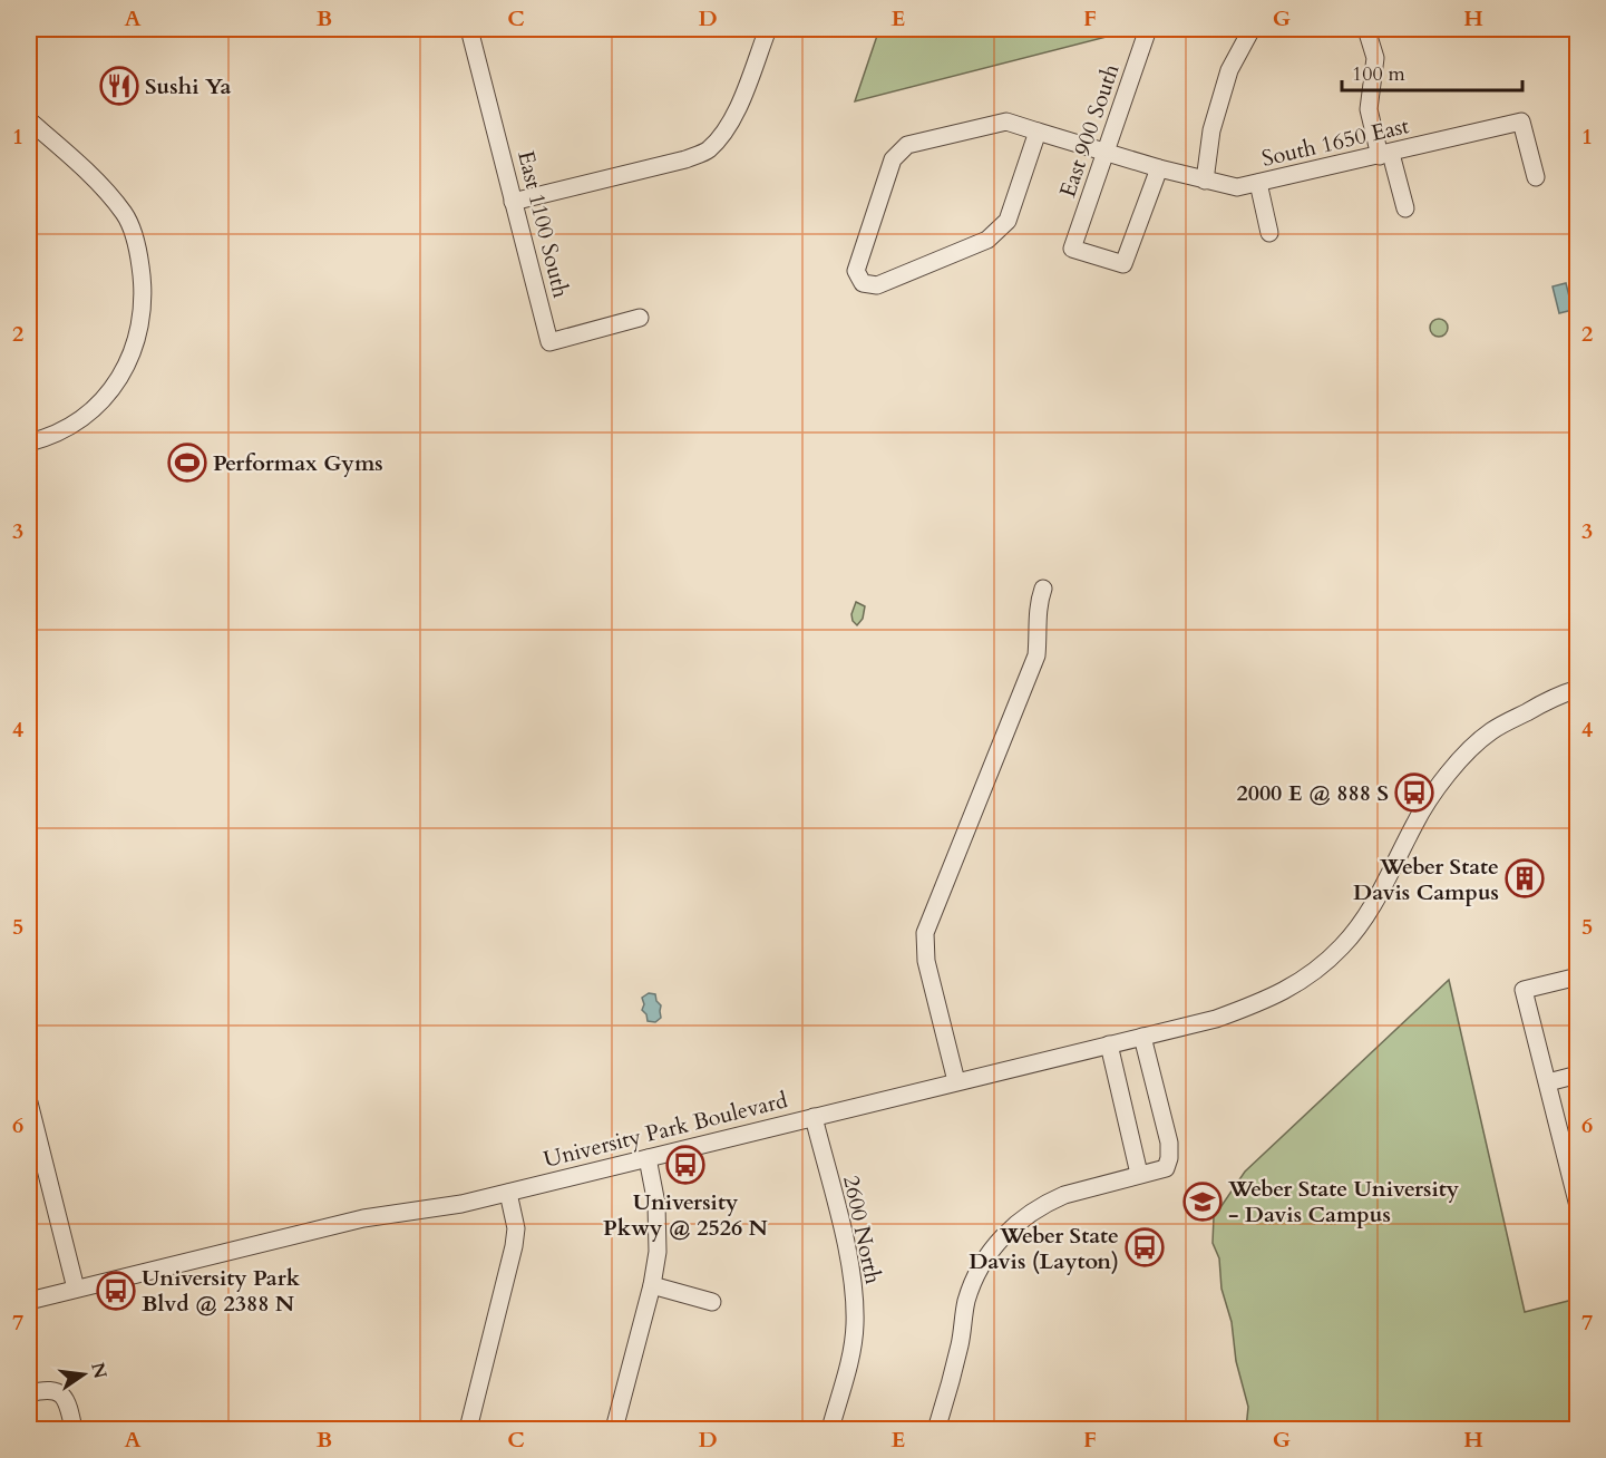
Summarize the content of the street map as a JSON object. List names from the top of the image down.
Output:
{
  "streets": {
    "street": [
      "East 900 South",
      "South 1650 East",
      "East 1100 South",
      "University Park Boulevard",
      "2600 North"
    ]
  },
  "crossings": [
    ["East 900 South", "South 1650 East"],
    ["University Park Boulevard", "2600 North"]
  ],
  "places": {
    "restaurant": ["Sushi Ya"],
    "sports": ["Performax Gyms"],
    "bus stop": [
      "2000 E @ 888 S",
      "University Pkwy @ 2526 N",
      "Weber State Davis (Layton)",
      "University Park Blvd @ 2388 N"
    ],
    "building": ["Weber State Davis Campus"],
    "school or university": ["Weber State University - Davis Campus"]
  },
  "scale_bar": "100 m",
  "north": "right",
  "grid": {
    "columns": [
      "A",
      "B",
      "C",
      "D",
      "E",
      "F",
      "G",
      "H"
    ],
    "rows": [
      "1",
      "2",
      "3",
      "4",
      "5",
      "6",
      "7"
    ]
  }
}
